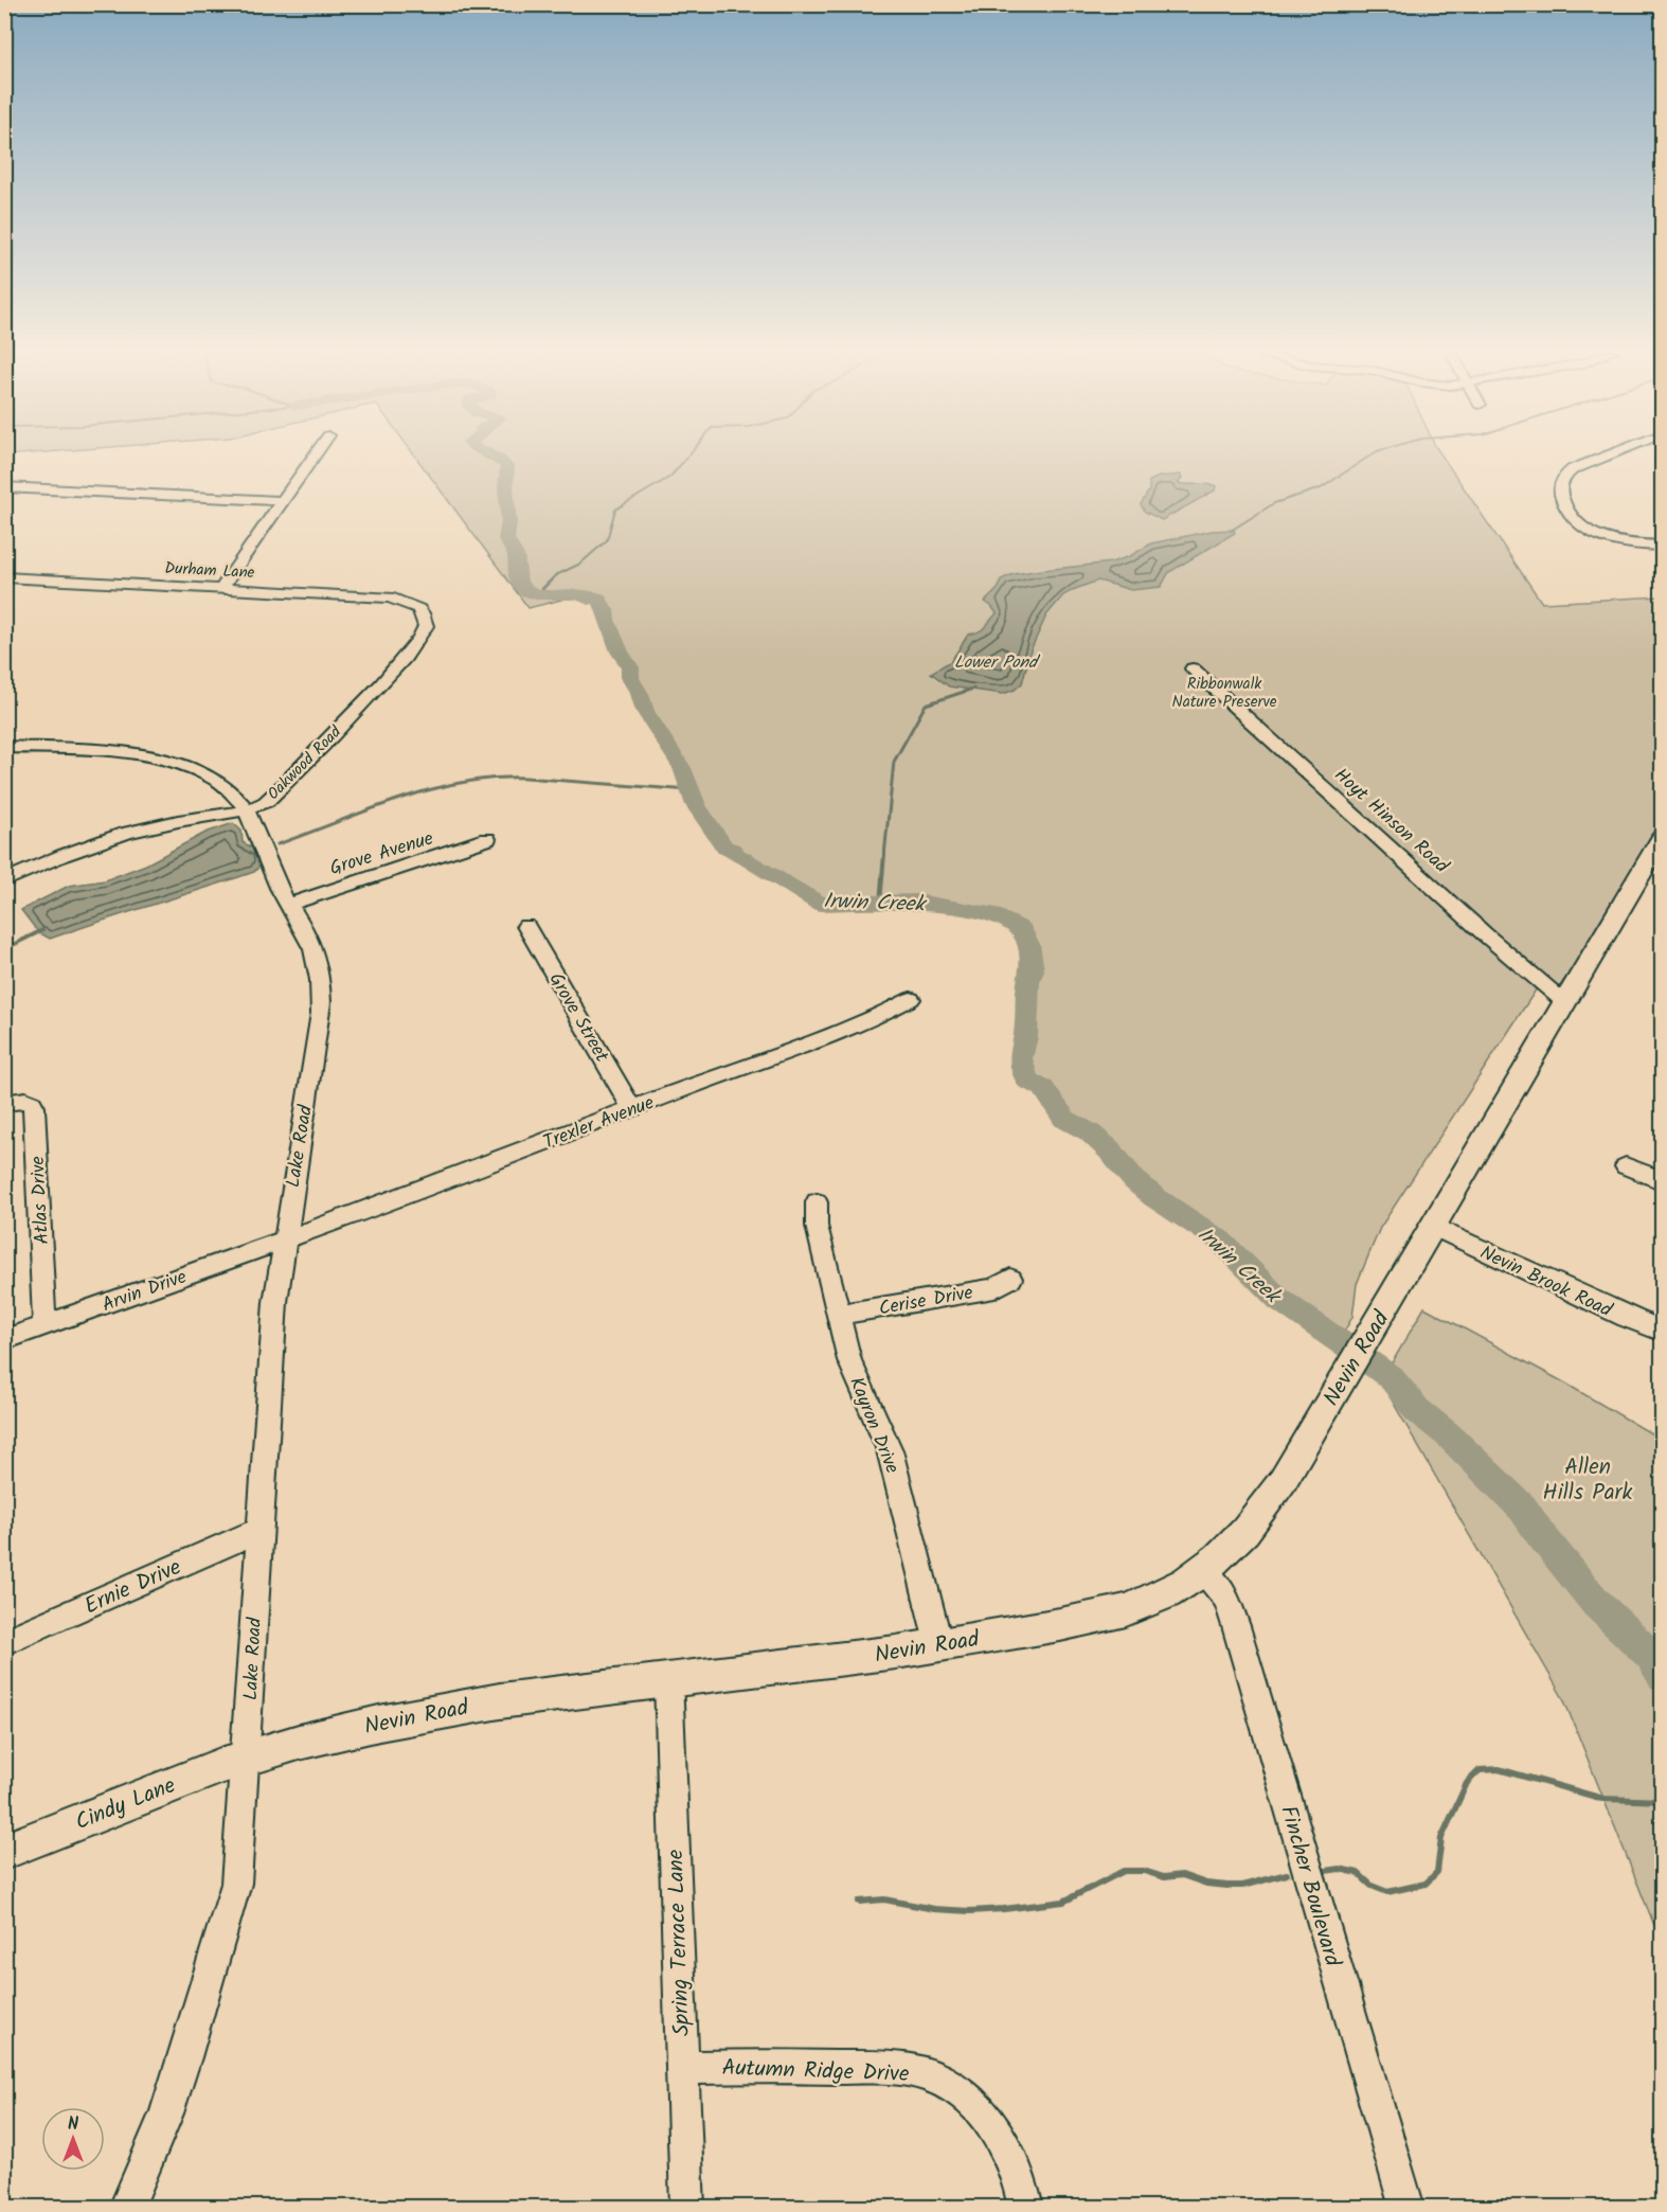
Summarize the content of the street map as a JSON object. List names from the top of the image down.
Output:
{
  "streets": {
    "main road": ["Nevin Road", "Cindy Lane"],
    "street": [
      "Durham Lane",
      "Oakwood Road",
      "Hoyt Hinson Road",
      "Grove Avenue",
      "Grove Street",
      "Trexler Avenue",
      "Lake Road",
      "Atlas Drive",
      "Nevin Brook Road",
      "Arvin Drive",
      "Cerise Drive",
      "Kayron Drive",
      "Ernie Drive",
      "Fincher Boulevard",
      "Spring Terrace Lane",
      "Autumn Ridge Drive"
    ]
  },
  "crossings": [
    ["Durham Lane", "Oakwood Road"],
    ["Oakwood Road", "Lake Road"],
    ["Hoyt Hinson Road", "Nevin Road"],
    ["Grove Avenue", "Lake Road"],
    ["Grove Street", "Trexler Avenue"],
    ["Trexler Avenue", "Lake Road"],
    ["Trexler Avenue", "Arvin Drive"],
    ["Lake Road", "Arvin Drive"],
    ["Lake Road", "Nevin Road"],
    ["Lake Road", "Ernie Drive"],
    ["Lake Road", "Cindy Lane"],
    ["Atlas Drive", "Arvin Drive"],
    ["Nevin Brook Road", "Nevin Road"],
    ["Cerise Drive", "Kayron Drive"],
    ["Nevin Road", "Kayron Drive"],
    ["Nevin Road", "Cindy Lane"],
    ["Nevin Road", "Fincher Boulevard"],
    ["Nevin Road", "Spring Terrace Lane"],
    ["Spring Terrace Lane", "Autumn Ridge Drive"]
  ],
  "water": ["Lower Pond", "Irwin Creek"],
  "parks": ["Ribbonwalk Nature Preserve", "Allen Hills Park"],
  "north": "top"
}
